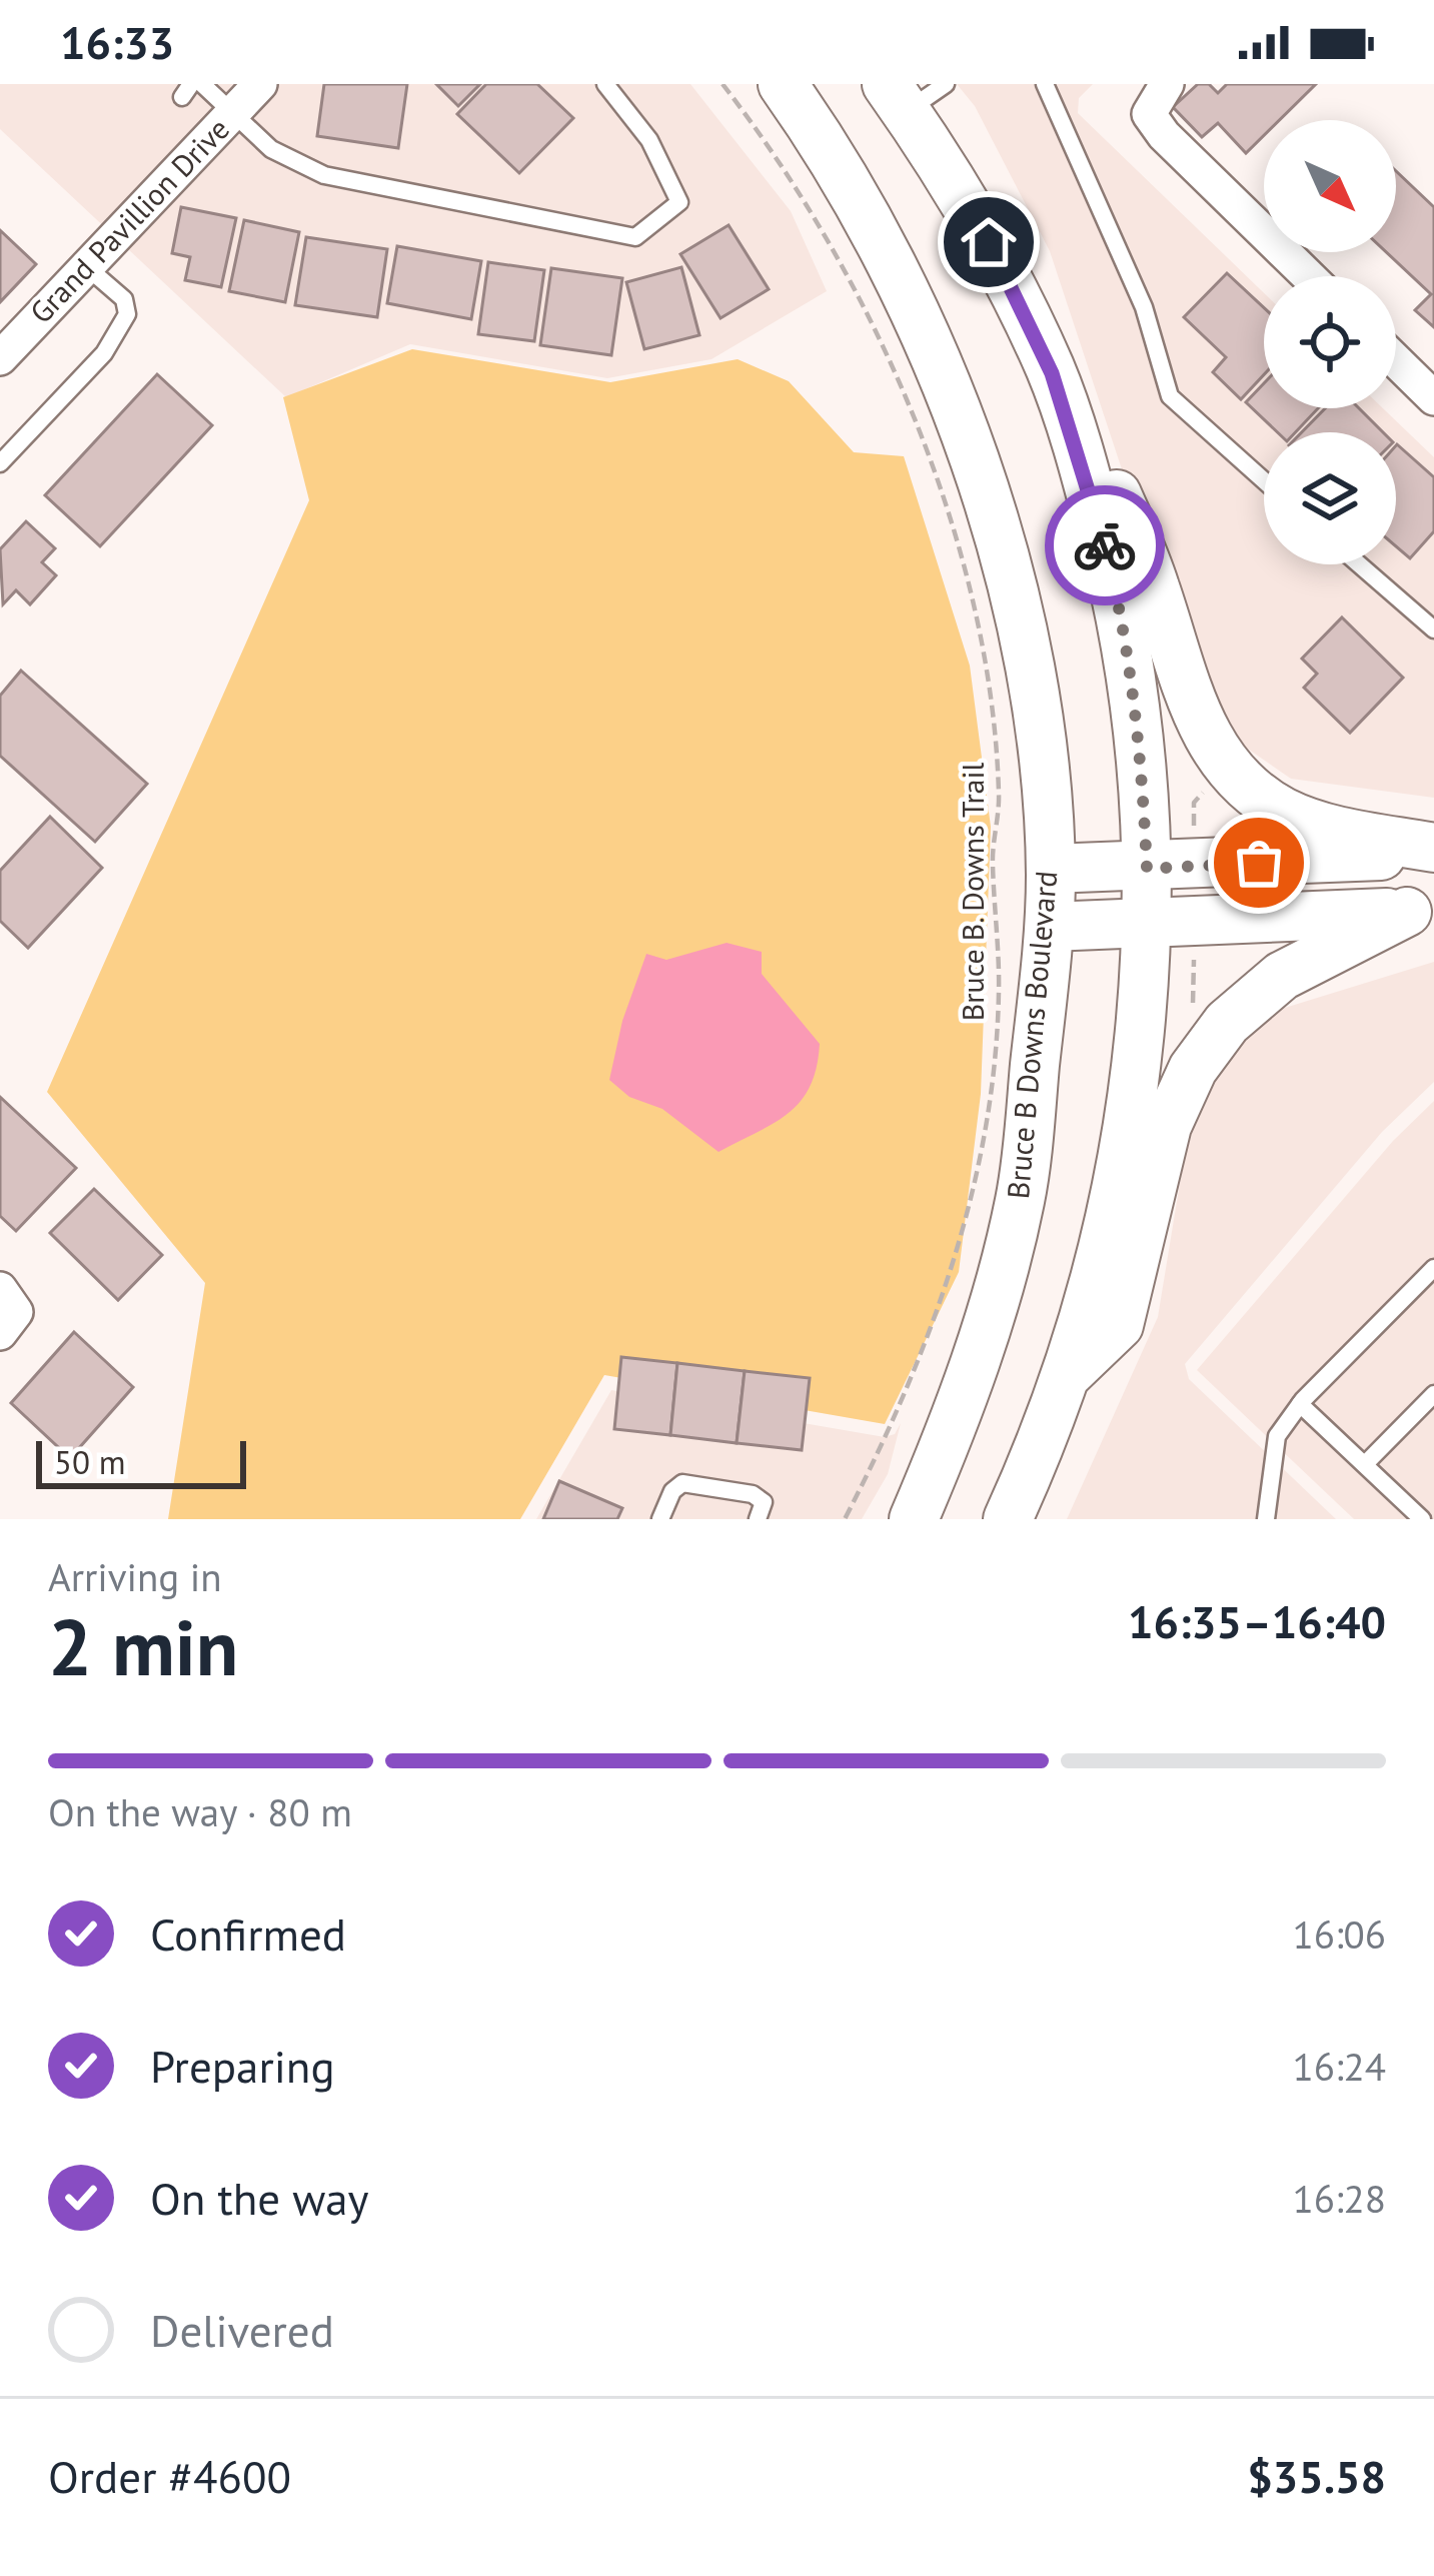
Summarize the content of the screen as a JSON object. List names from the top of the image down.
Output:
{
  "streets": {
    "main road": ["Bruce B Downs Boulevard"],
    "street": ["Grand Pavillion Drive"],
    "path": ["Bruce B. Downs Trail"]
  },
  "scale_bar": "50 m",
  "north": "bottom right",
  "page": {
    "status": "16:33",
    "scale": "50 m",
    "heading": ["2 min", "Arriving in", "16:35–16:40"],
    "panel": ["Order #4600", "$35.58"],
    "bar": "On the way · 80 m",
    "list": [
      ["Confirmed", "16:06"],
      ["Preparing", "16:24"],
      ["On the way", "16:28"],
      "Delivered"
    ]
  }
}
